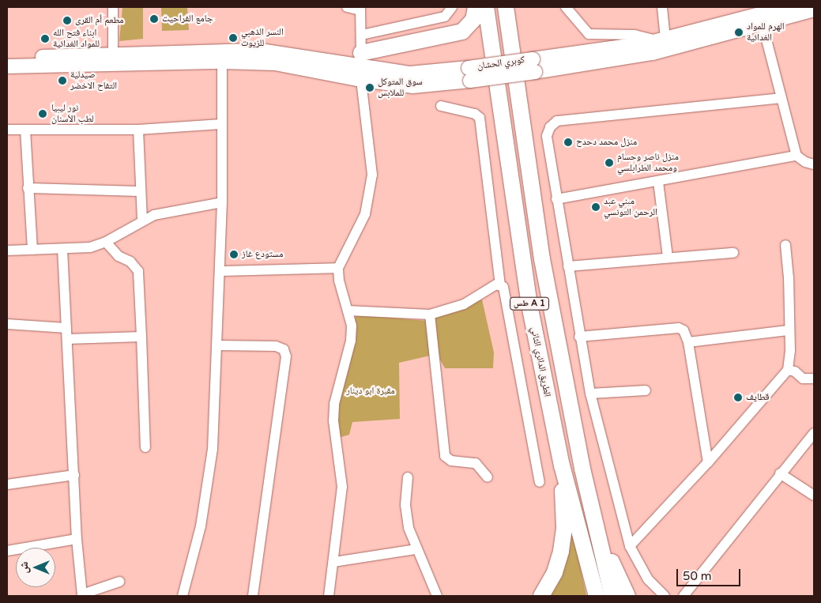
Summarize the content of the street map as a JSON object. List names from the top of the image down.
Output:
{
  "streets": {
    "highway": ["طس A 1", "الطريق الدائري الثاني"],
    "main road": ["كوبري الحشان"]
  },
  "parks": ["مقبرة ابو دينار"],
  "places": [
    "جامع الفراحيت",
    "مطعم أم القرى",
    "الهرم للمواد الغدائية",
    "النسر الذهبي للزيوت",
    "ابناء فتح الله للمواد الغدائية",
    "صيدلية التفاح الاخضر",
    "سوق المتوكل للملابس",
    "نور ليبيا لطب الأسنان",
    "منزل محمد دحدح",
    "منزل ناصر وحسام ومحمد الطرابلسي",
    "مبني عبد الرحمن التونسي",
    "مستودع غاز",
    "قطايف"
  ],
  "scale_bar": "50 m",
  "north": "left"
}
